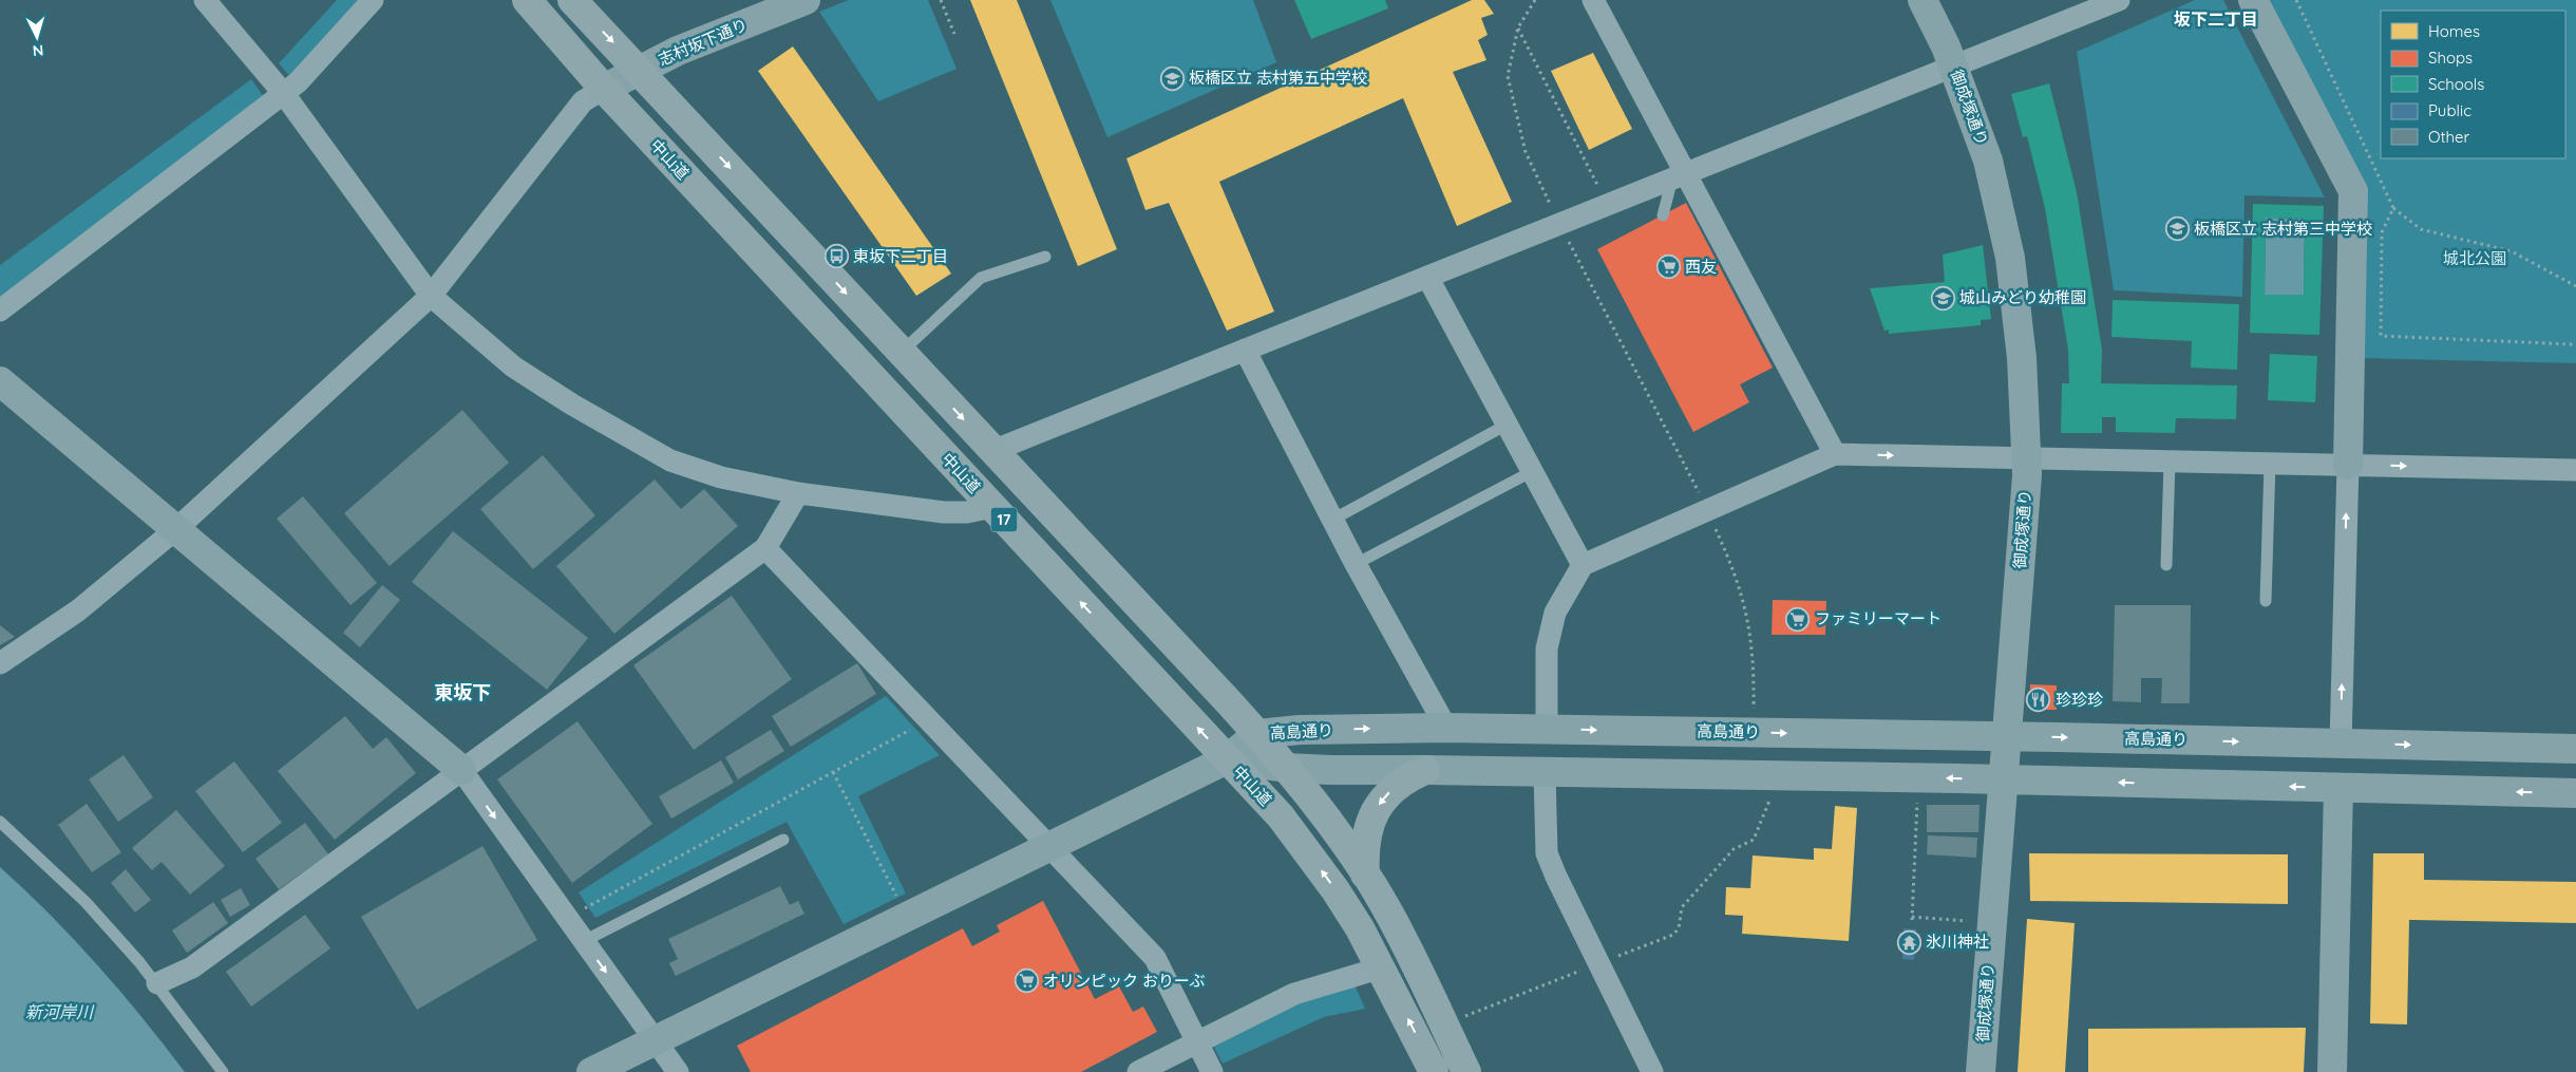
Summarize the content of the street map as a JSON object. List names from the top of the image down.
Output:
{
  "streets": {
    "highway": ["中山道", "17"],
    "street": ["志村坂下通り", "御成塚通り", "高島通り"]
  },
  "crossings": [
    ["志村坂下通り", "中山道"],
    ["志村坂下通り", "17"],
    ["御成塚通り", "高島通り"],
    ["中山道", "高島通り"],
    ["17", "高島通り"]
  ],
  "districts": ["坂下二丁目", "東坂下"],
  "water": ["新河岸川"],
  "parks": ["城北公園"],
  "places": {
    "school or university": ["板橋区立 志村第五中学校", "板橋区立 志村第三中学校", "城山みどり幼稚園"],
    "bus stop": ["東坂下二丁目"],
    "supermarket": ["西友", "ファミリーマート", "オリンピック おりーぶ"],
    "restaurant": ["珍珍珍"],
    "temple": ["氷川神社"]
  },
  "legend": [
    "Homes",
    "Shops",
    "Schools",
    "Public",
    "Other"
  ],
  "north": "bottom"
}
